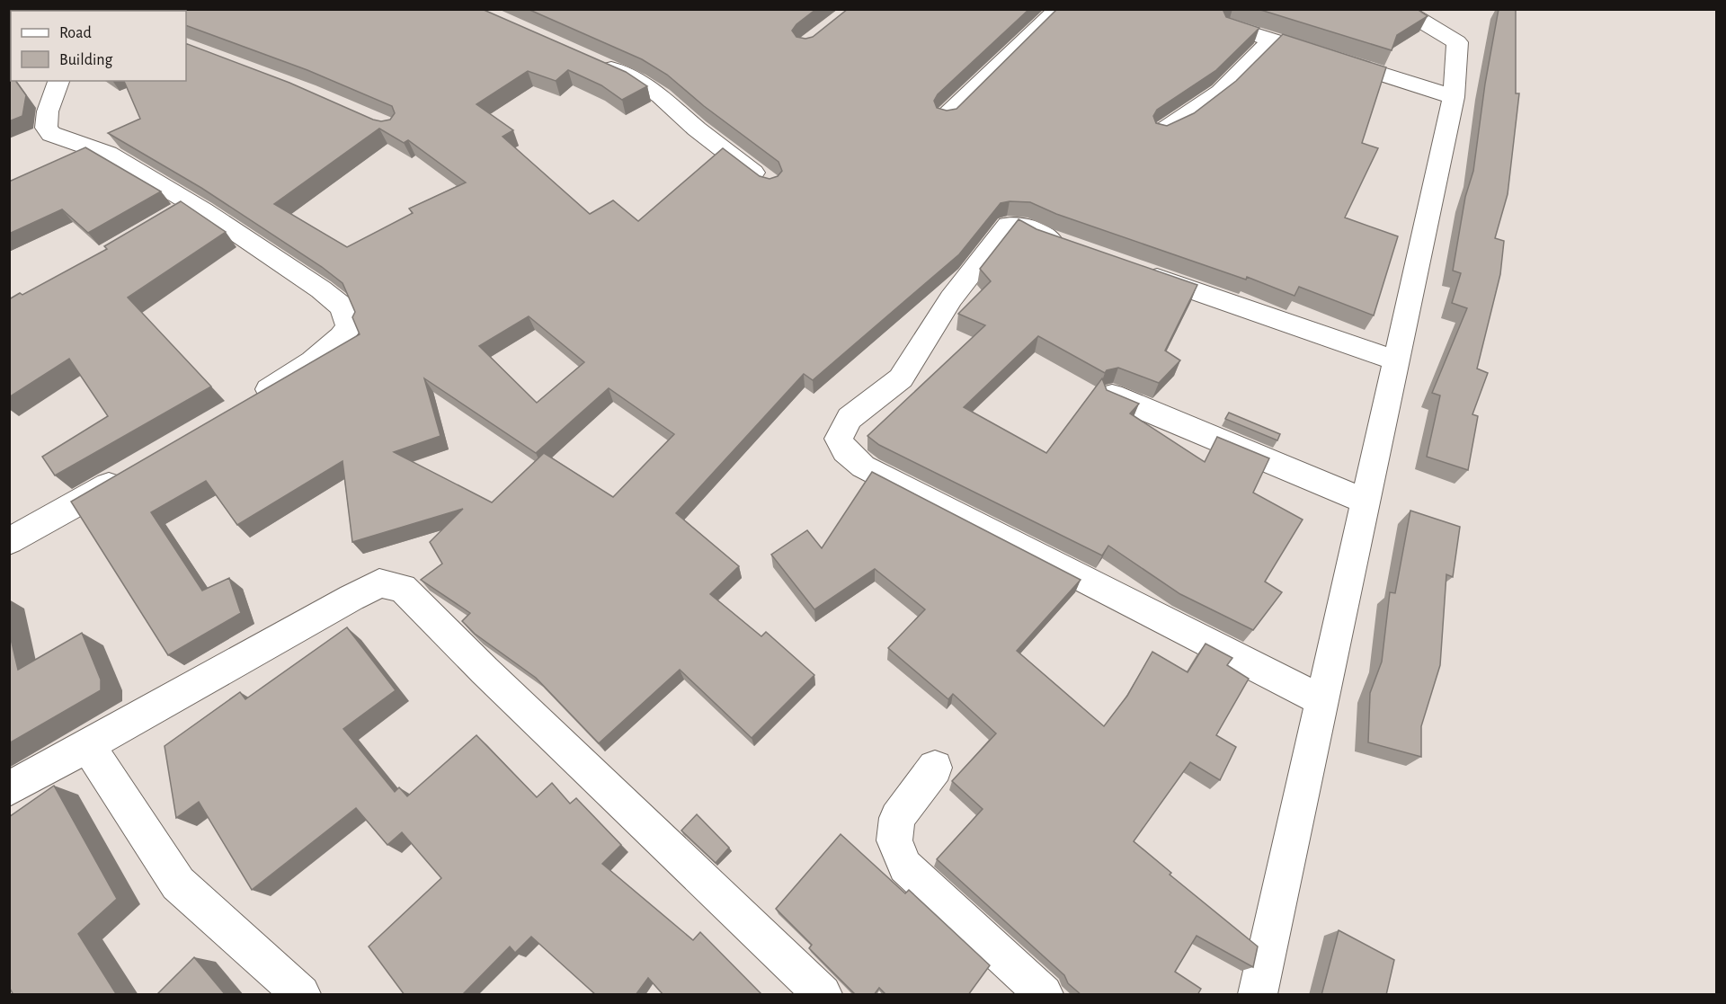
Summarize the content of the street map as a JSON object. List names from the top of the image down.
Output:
{
  "legend": ["Road", "Building"]
}
